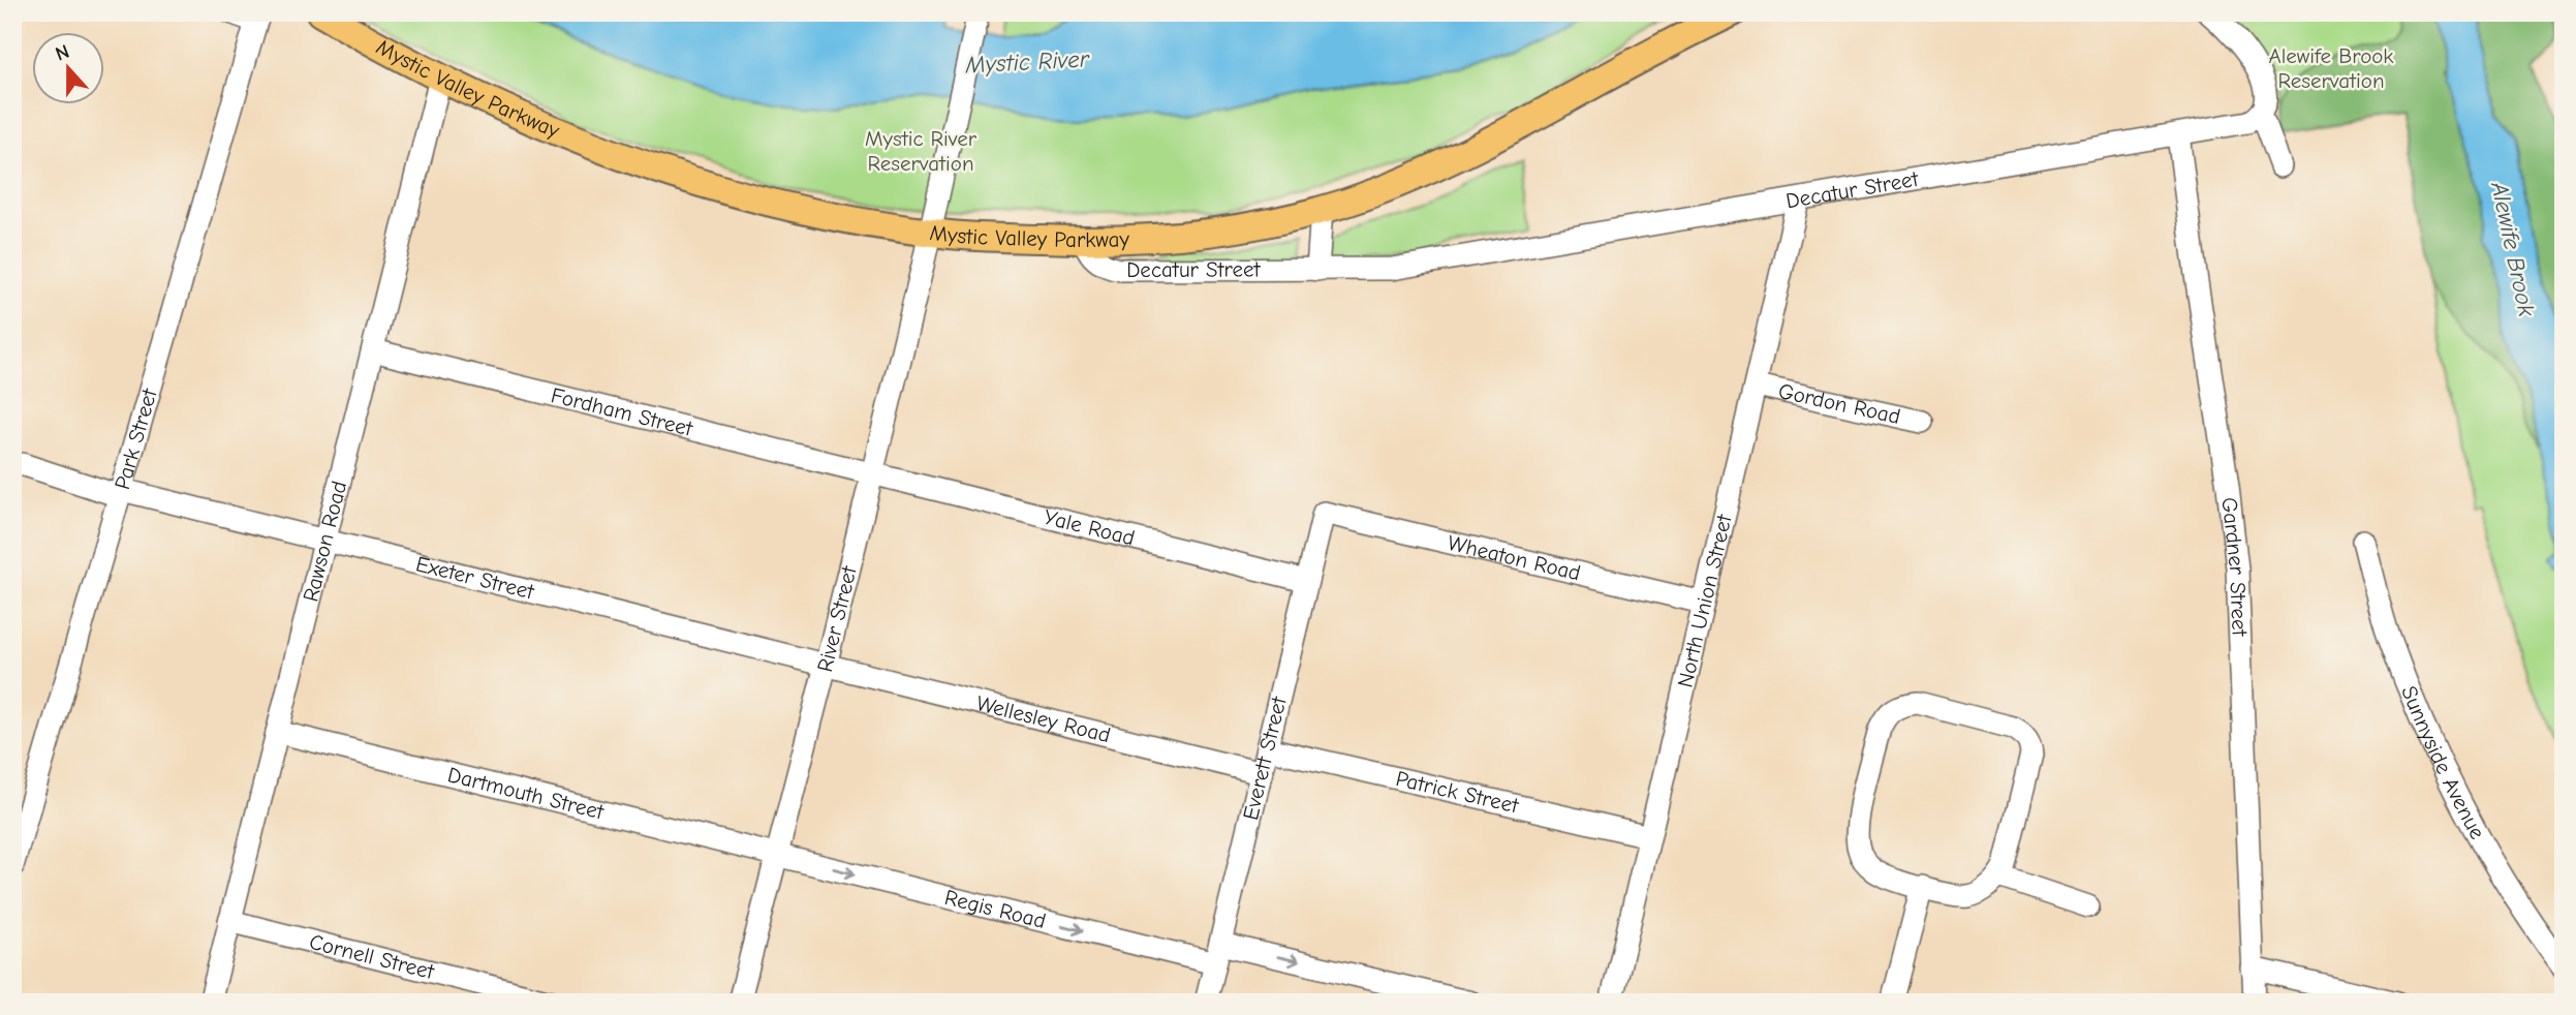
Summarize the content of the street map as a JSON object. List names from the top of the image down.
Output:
{
  "streets": {
    "main road": ["Mystic Valley Parkway"],
    "street": [
      "Decatur Street",
      "Gordon Road",
      "Fordham Street",
      "Park Street",
      "Yale Road",
      "Rawson Road",
      "Wheaton Road",
      "Gardner Street",
      "Exeter Street",
      "North Union Street",
      "River Street",
      "Wellesley Road",
      "Everett Street",
      "Sunnyside Avenue",
      "Dartmouth Street",
      "Patrick Street",
      "Regis Road",
      "Cornell Street"
    ]
  },
  "crossings": [
    ["Mystic Valley Parkway", "Decatur Street"],
    ["Mystic Valley Parkway", "Rawson Road"],
    ["Mystic Valley Parkway", "River Street"],
    ["Decatur Street", "Gardner Street"],
    ["Decatur Street", "North Union Street"],
    ["Gordon Road", "North Union Street"],
    ["Fordham Street", "Yale Road"],
    ["Fordham Street", "Rawson Road"],
    ["Fordham Street", "River Street"],
    ["Park Street", "Exeter Street"],
    ["Yale Road", "River Street"],
    ["Yale Road", "Everett Street"],
    ["Rawson Road", "Exeter Street"],
    ["Rawson Road", "Dartmouth Street"],
    ["Rawson Road", "Cornell Street"],
    ["Wheaton Road", "North Union Street"],
    ["Wheaton Road", "Everett Street"],
    ["Exeter Street", "River Street"],
    ["Exeter Street", "Wellesley Road"],
    ["North Union Street", "Patrick Street"],
    ["River Street", "Wellesley Road"],
    ["River Street", "Dartmouth Street"],
    ["River Street", "Regis Road"],
    ["Wellesley Road", "Everett Street"],
    ["Everett Street", "Patrick Street"],
    ["Everett Street", "Regis Road"],
    ["Dartmouth Street", "Regis Road"]
  ],
  "one_way": ["Regis Road"],
  "water": ["Mystic River", "Alewife Brook"],
  "parks": ["Alewife Brook Reservation", "Mystic River Reservation"],
  "north": "top"
}
